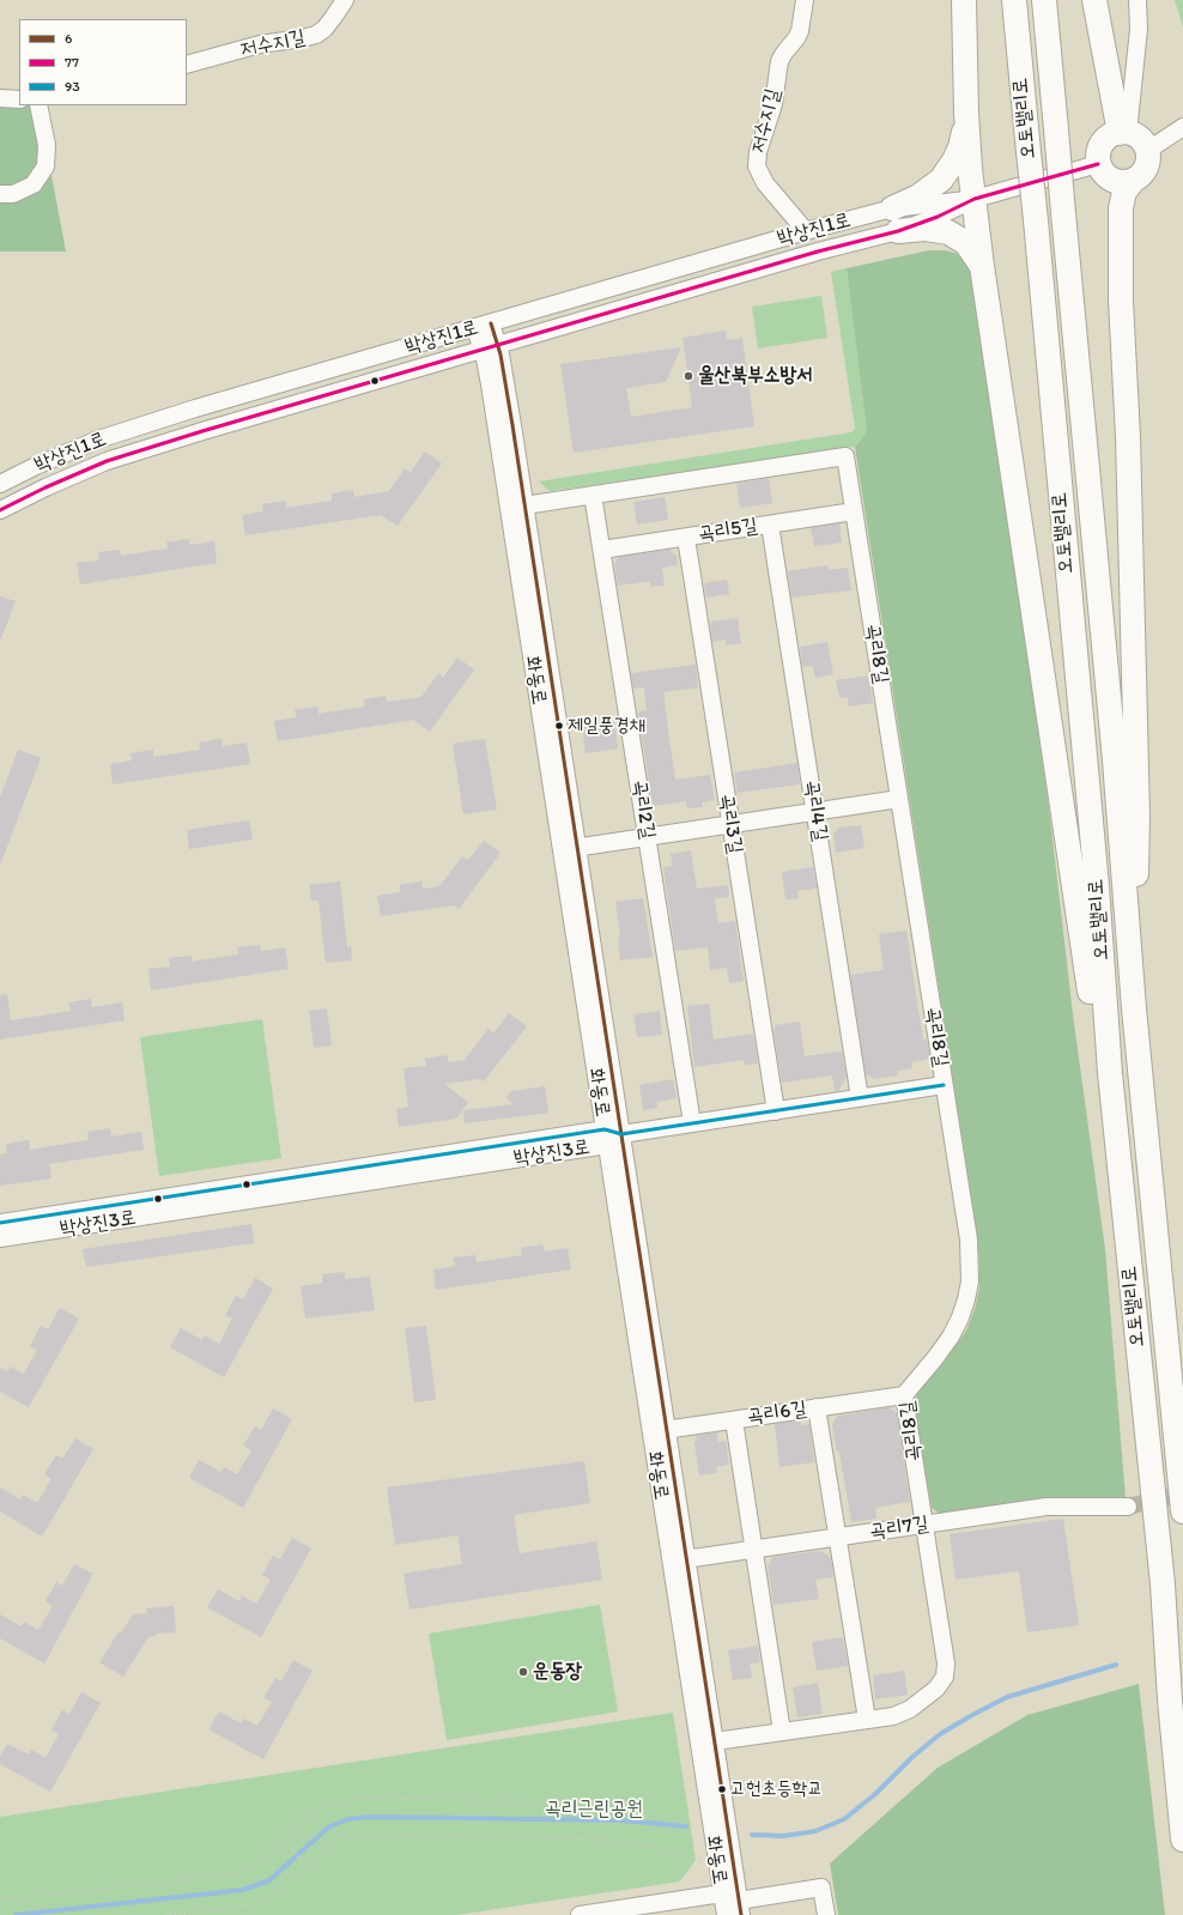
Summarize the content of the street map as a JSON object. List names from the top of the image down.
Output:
{
  "streets": {
    "highway": ["오토밸리로"],
    "street": [
      "저수지길",
      "박상진1로",
      "곡리5길",
      "곡리8길",
      "화동로",
      "곡리2길",
      "곡리4길",
      "곡리3길",
      "박상진3로",
      "곡리6길",
      "곡리7길"
    ]
  },
  "crossings": [
    ["저수지길", "박상진1로"],
    ["박상진1로", "화동로"],
    ["곡리5길", "곡리8길"],
    ["곡리5길", "곡리2길"],
    ["곡리5길", "곡리4길"],
    ["곡리5길", "곡리3길"],
    ["곡리8길", "화동로"],
    ["곡리8길", "곡리2길"],
    ["곡리8길", "곡리6길"],
    ["곡리8길", "곡리7길"],
    ["화동로", "박상진3로"],
    ["화동로", "곡리6길"],
    ["화동로", "곡리7길"]
  ],
  "parks": ["곡리근린공원"],
  "places": [
    "울산북부소방서",
    "제일풍경채",
    "운동장",
    "고헌초등학교"
  ],
  "lines": ["transit line 77", "transit line 6", "transit line 93"],
  "legend": ["6", "77", "93"]
}
